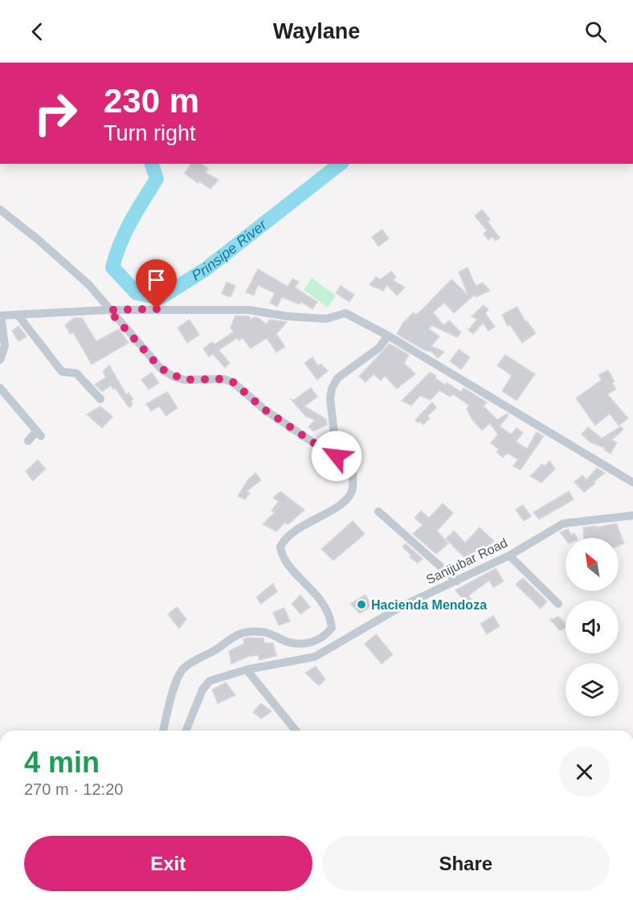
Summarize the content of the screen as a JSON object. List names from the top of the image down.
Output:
{
  "streets": {
    "street": ["Sanijubar Road"]
  },
  "water": ["Prinsipe River"],
  "places": ["Hacienda Mendoza"],
  "north": "top left",
  "page": {
    "header": "Waylane",
    "turn": ["230 m", "Turn right"],
    "heading": ["4 min", "270 m · 12:20"],
    "buttons": ["Exit", "Share"]
  }
}
